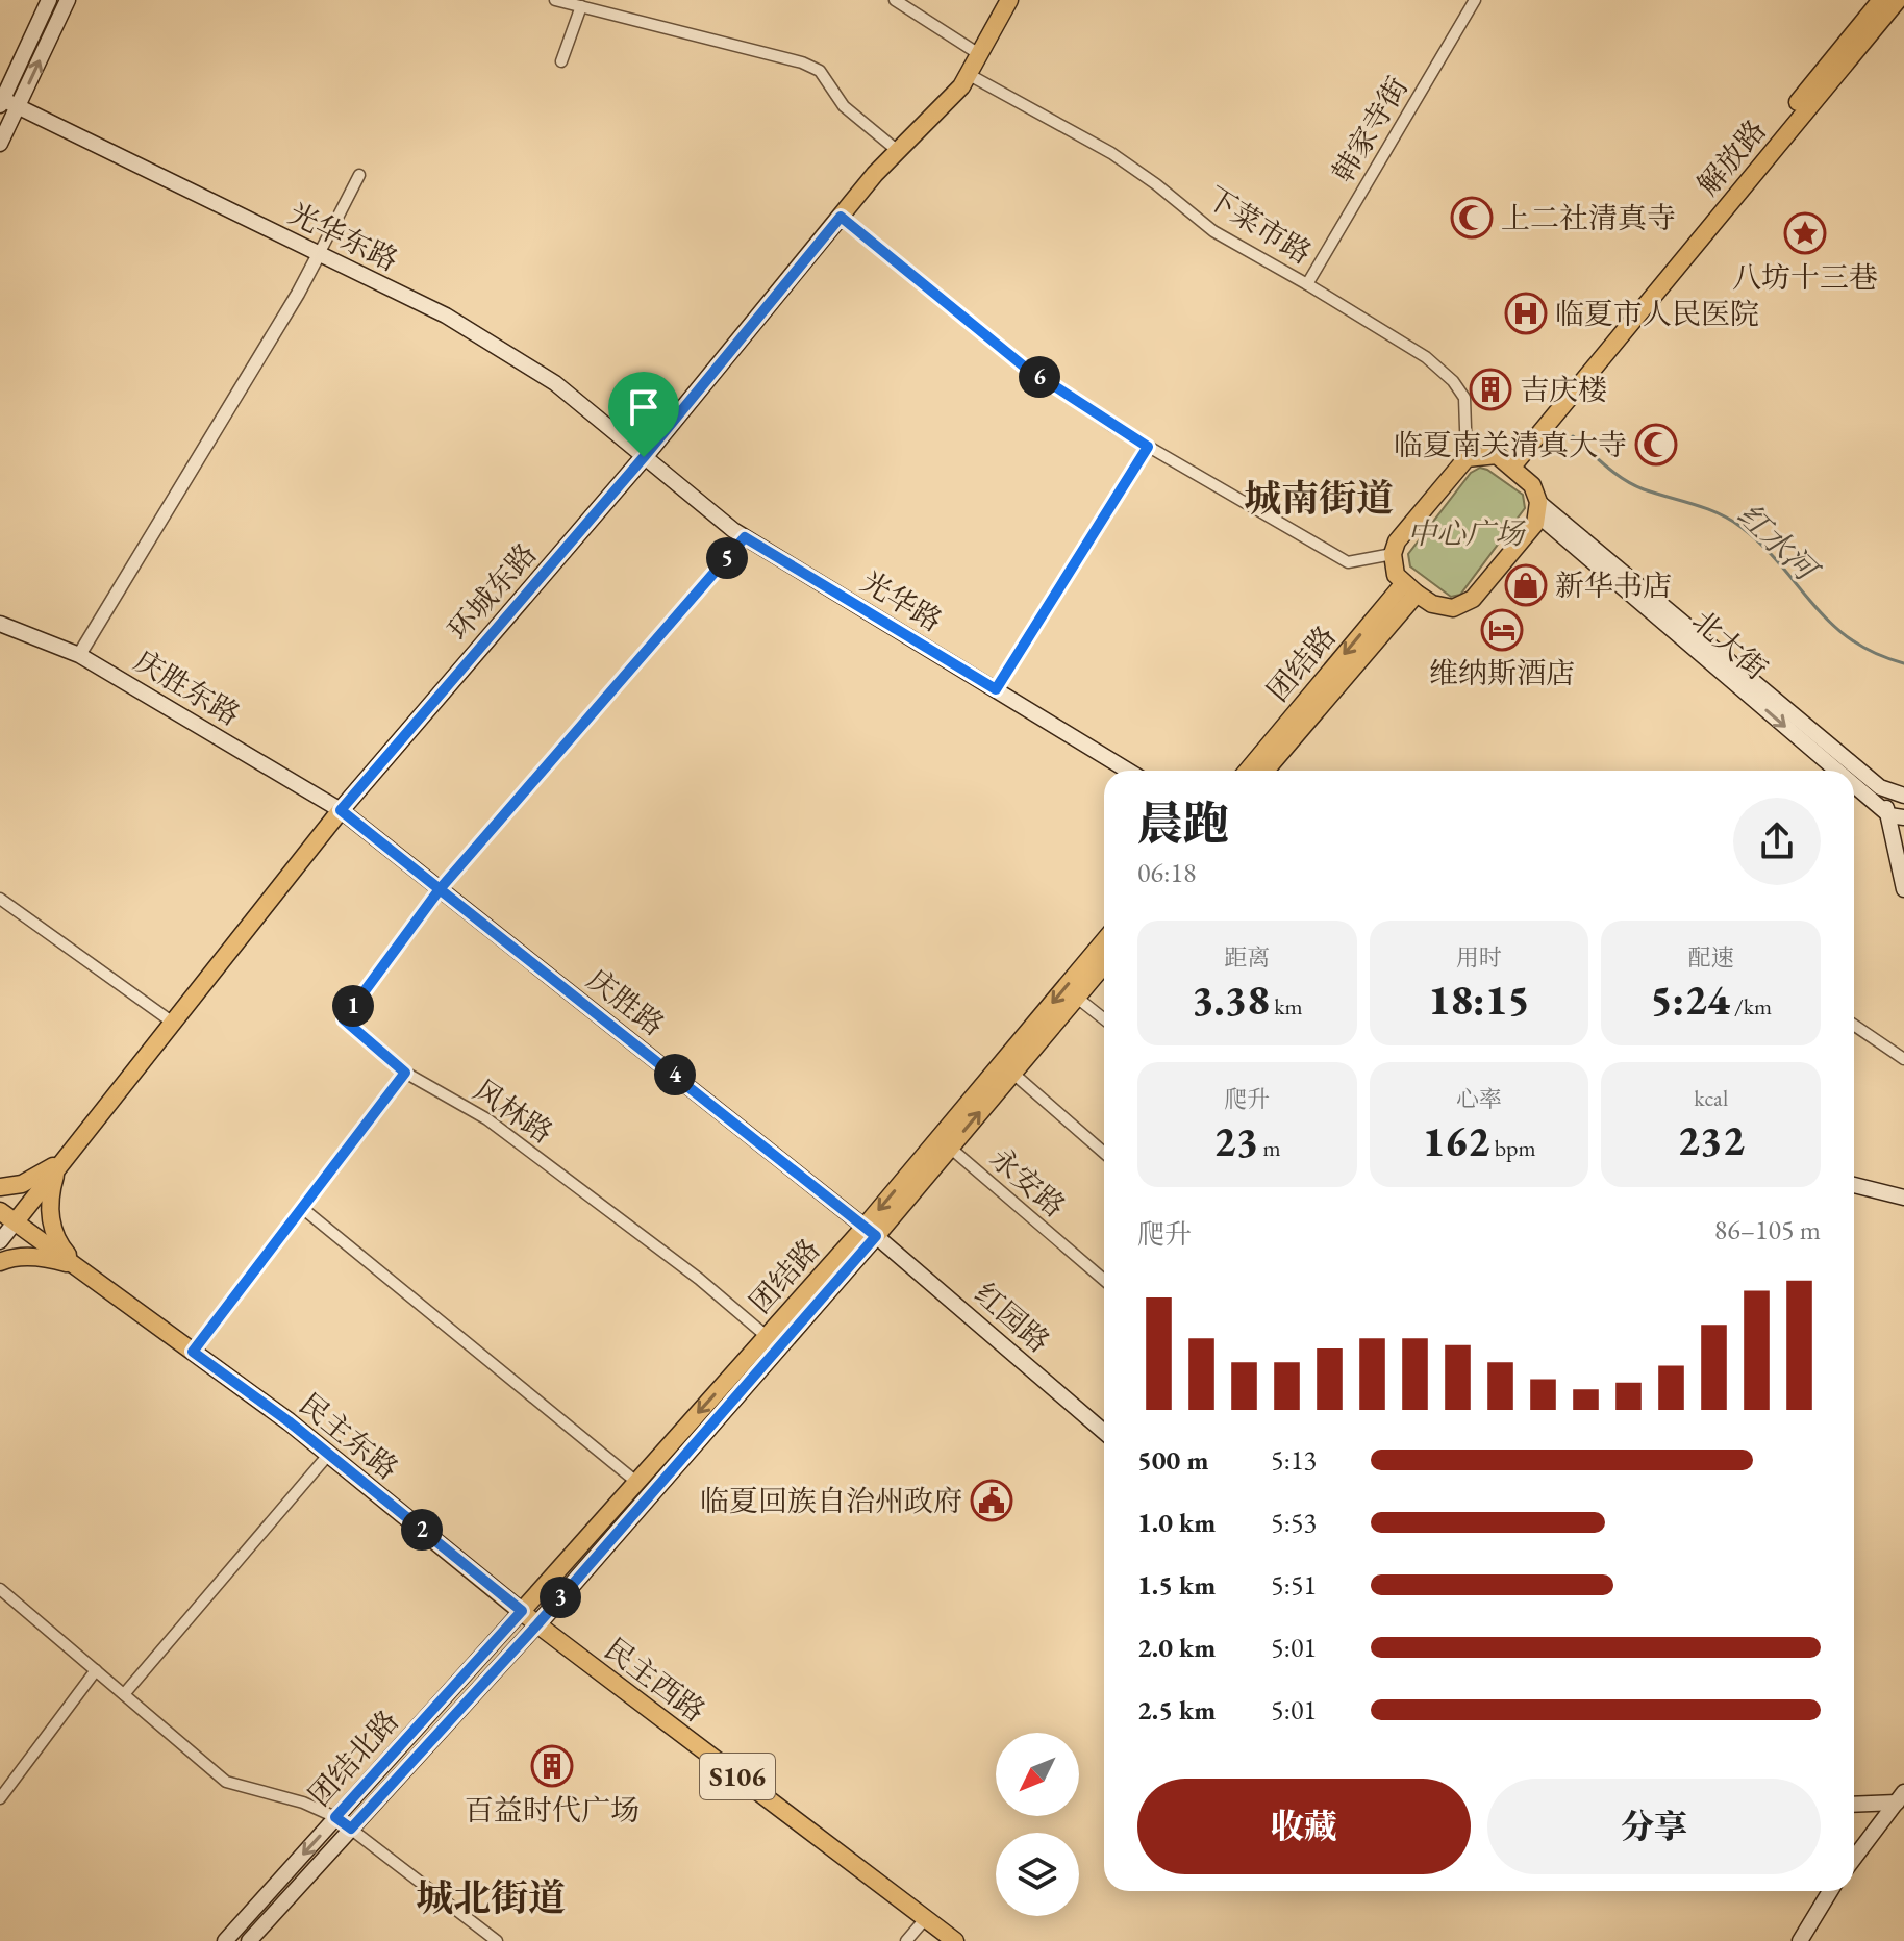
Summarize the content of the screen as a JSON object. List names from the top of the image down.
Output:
{
  "streets": {
    "main road": [
      "解放路",
      "光华东路",
      "环城东路",
      "光华路",
      "北大街",
      "团结路",
      "庆胜东路",
      "庆胜路",
      "红园路",
      "民主东路",
      "民主西路",
      "团结北路",
      "S106"
    ],
    "street": [
      "韩家寺街",
      "下菜市路",
      "风林路",
      "永安路"
    ]
  },
  "crossings": [
    ["韩家寺街", "下菜市路"],
    ["解放路", "下菜市路"],
    ["解放路", "北大街"],
    ["解放路", "团结路"],
    ["下菜市路", "环城东路"],
    ["下菜市路", "北大街"],
    ["下菜市路", "团结路"],
    ["光华东路", "环城东路"],
    ["光华东路", "光华路"],
    ["环城东路", "光华路"],
    ["环城东路", "庆胜东路"],
    ["环城东路", "庆胜路"],
    ["环城东路", "民主东路"],
    ["环城东路", "S106"],
    ["北大街", "团结路"],
    ["团结路", "庆胜路"],
    ["团结路", "风林路"],
    ["团结路", "永安路"],
    ["团结路", "红园路"],
    ["团结路", "民主东路"],
    ["团结路", "民主西路"],
    ["团结路", "团结北路"],
    ["庆胜东路", "庆胜路"],
    ["庆胜路", "风林路"],
    ["庆胜路", "红园路"],
    ["民主东路", "民主西路"],
    ["民主东路", "团结北路"],
    ["民主东路", "S106"],
    ["民主西路", "团结北路"]
  ],
  "districts": ["城南街道", "城北街道"],
  "water": ["红水河"],
  "parks": ["中心广场"],
  "places": {
    "mosque": ["上二社清真寺", "临夏南关清真大寺"],
    "place": ["八坊十三巷"],
    "hospital": ["临夏市人民医院"],
    "building": ["吉庆楼", "百益时代广场"],
    "shop": ["新华书店"],
    "hotel": ["维纳斯酒店"],
    "public building": ["临夏回族自治州政府"]
  },
  "north": "bottom left",
  "page": {
    "pins": [
      "6",
      "5",
      "1",
      "4",
      "2",
      "3"
    ],
    "heading": ["晨跑", "06:18"],
    "stats": [
      ["距离", "3.38 km"],
      ["用时", "18:15"],
      ["配速", "5:24 /km"],
      ["爬升", "23 m"],
      ["心率", "162 bpm"],
      ["kcal", "232"]
    ],
    "chart": ["爬升", "86–105 m"],
    "list": [
      {
        "name": "500 m",
        "note": "5:13"
      },
      {
        "name": "1.0 km",
        "note": "5:53"
      },
      {
        "name": "1.5 km",
        "note": "5:51"
      },
      {
        "name": "2.0 km",
        "note": "5:01"
      },
      {
        "name": "2.5 km",
        "note": "5:01"
      }
    ],
    "buttons": ["收藏", "分享"]
  }
}
